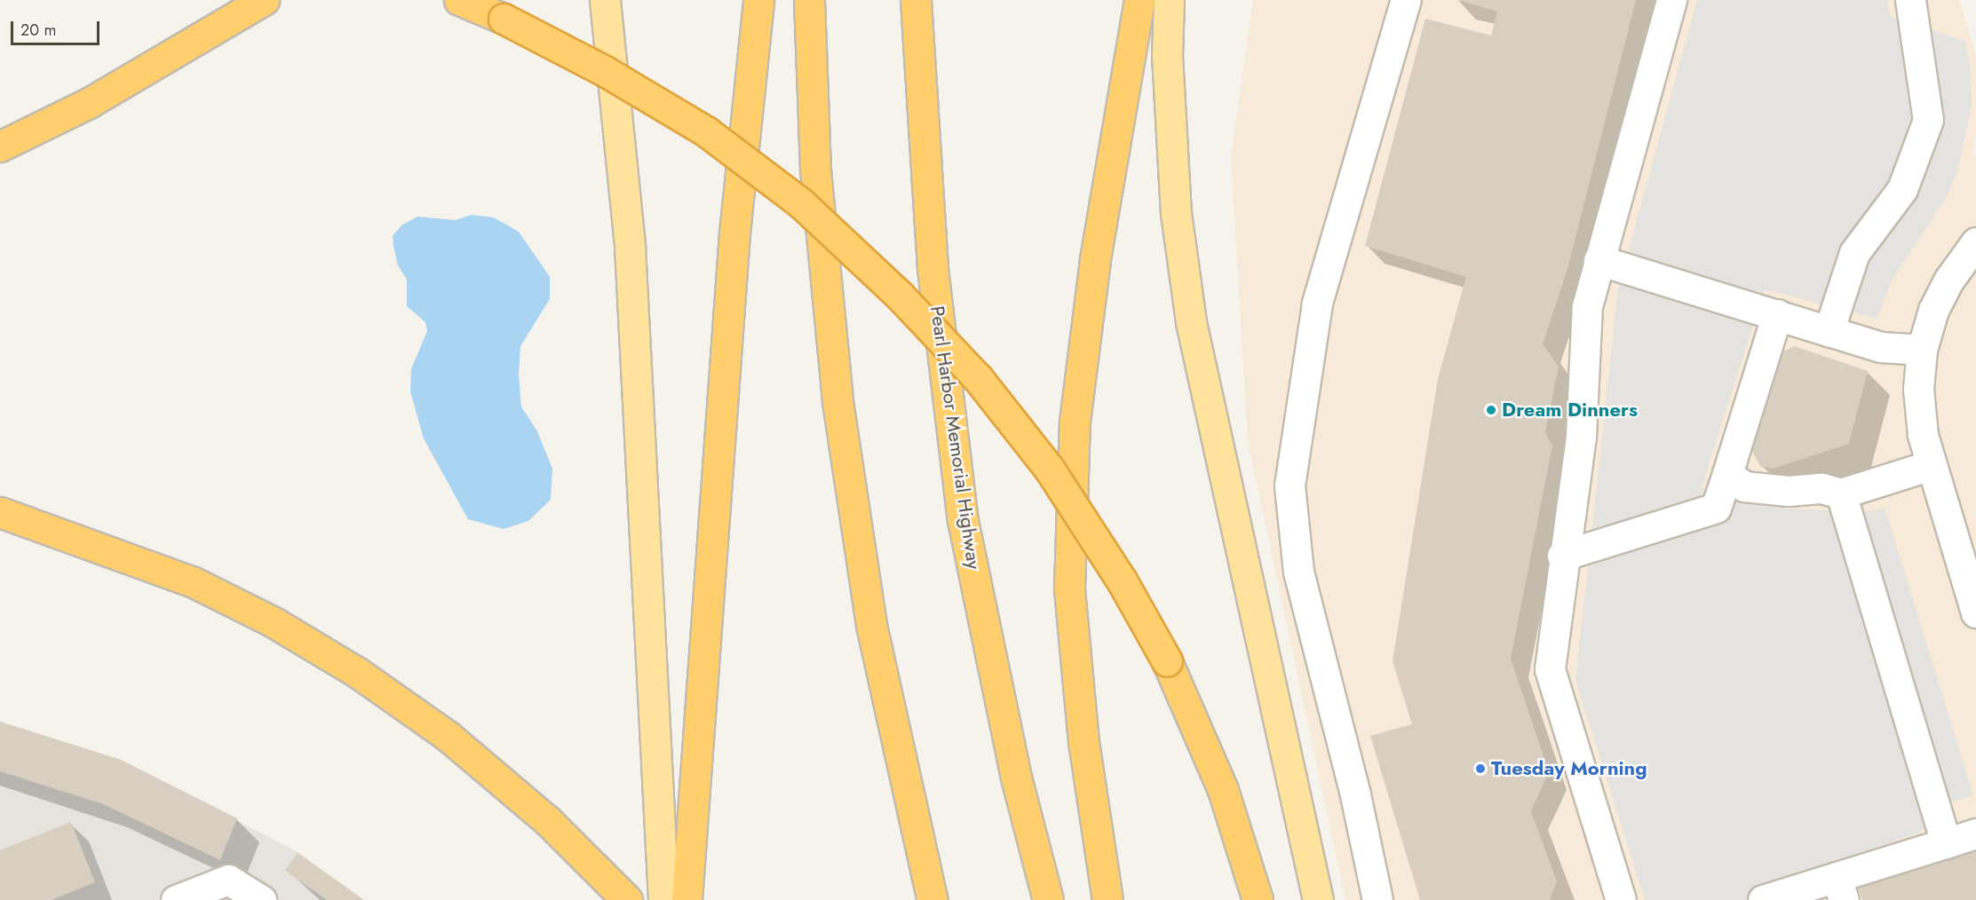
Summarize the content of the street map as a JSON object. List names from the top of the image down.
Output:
{
  "streets": {
    "highway": ["Pearl Harbor Memorial Highway"]
  },
  "places": ["Dream Dinners", "Tuesday Morning"],
  "scale_bar": "20 m"
}
